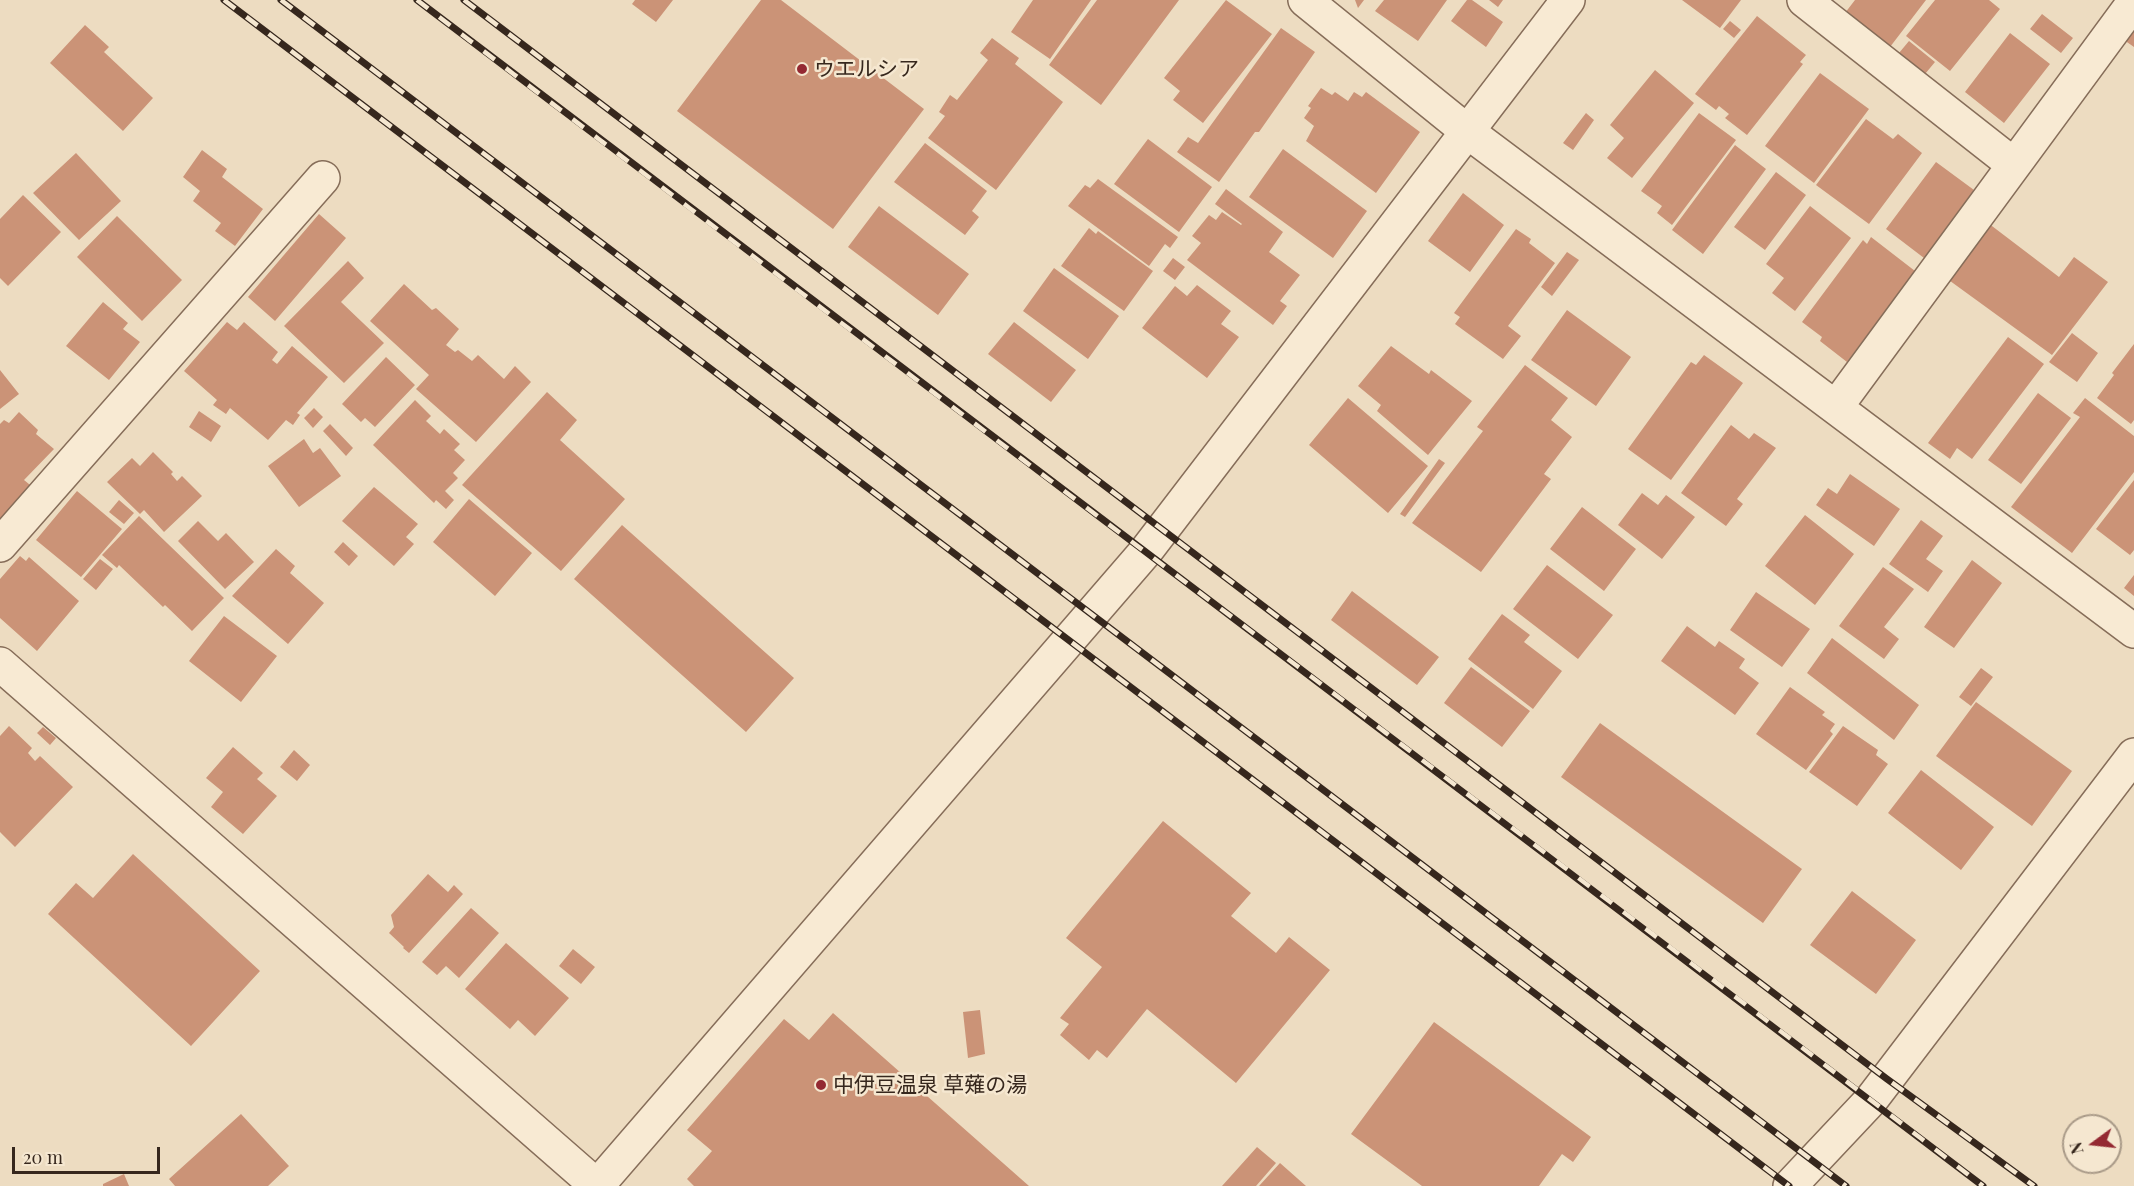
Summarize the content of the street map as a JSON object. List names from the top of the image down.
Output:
{
  "places": ["ウエルシア", "中伊豆温泉 草薙の湯"],
  "scale_bar": "20 m",
  "north": "left"
}
